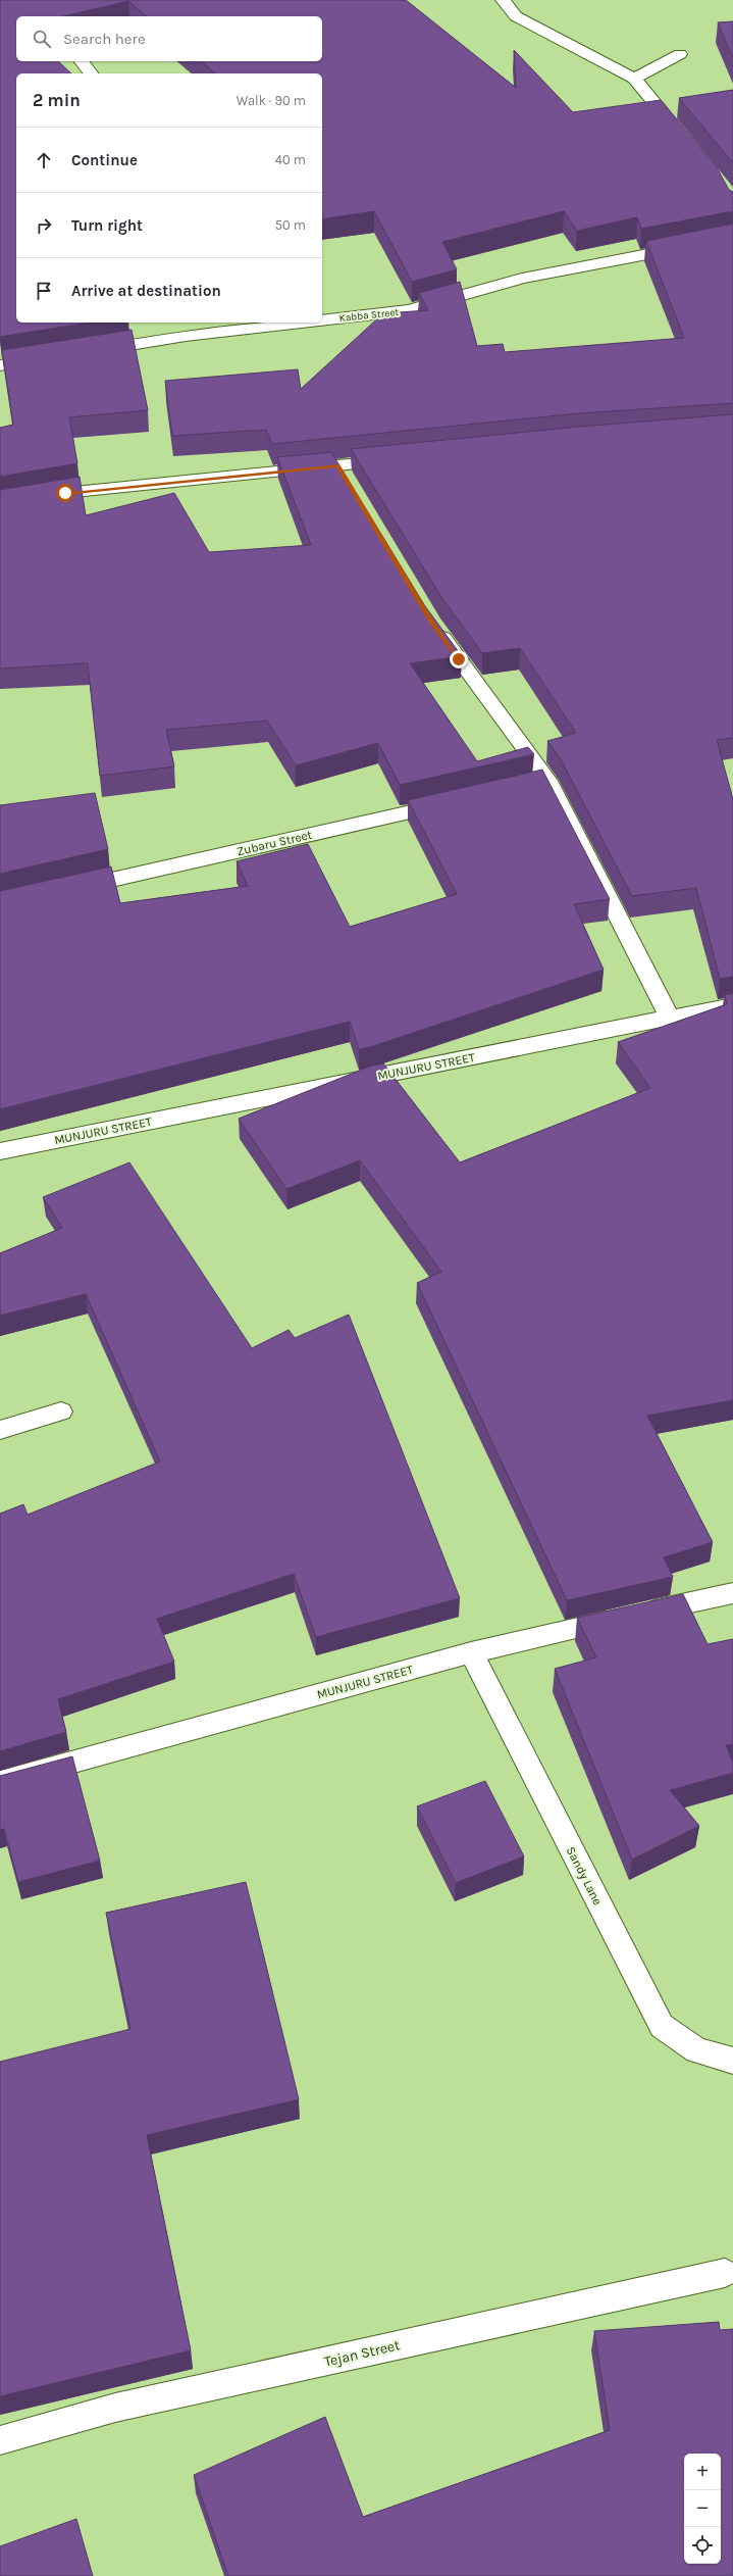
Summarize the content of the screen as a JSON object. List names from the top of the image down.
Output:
{
  "streets": {
    "street": [
      "Kabba Street",
      "Zubaru Street",
      "MUNJURU STREET",
      "Sandy Lane",
      "Tejan Street"
    ]
  },
  "crossings": [
    ["MUNJURU STREET", "Sandy Lane"]
  ],
  "page": {
    "search": "Search here",
    "heading": ["2 min", "Walk · 90 m"],
    "list": [
      ["Continue", "40 m"],
      ["Turn right", "50 m"],
      "Arrive at destination"
    ],
    "map_buttons": ["+", "−"]
  }
}
